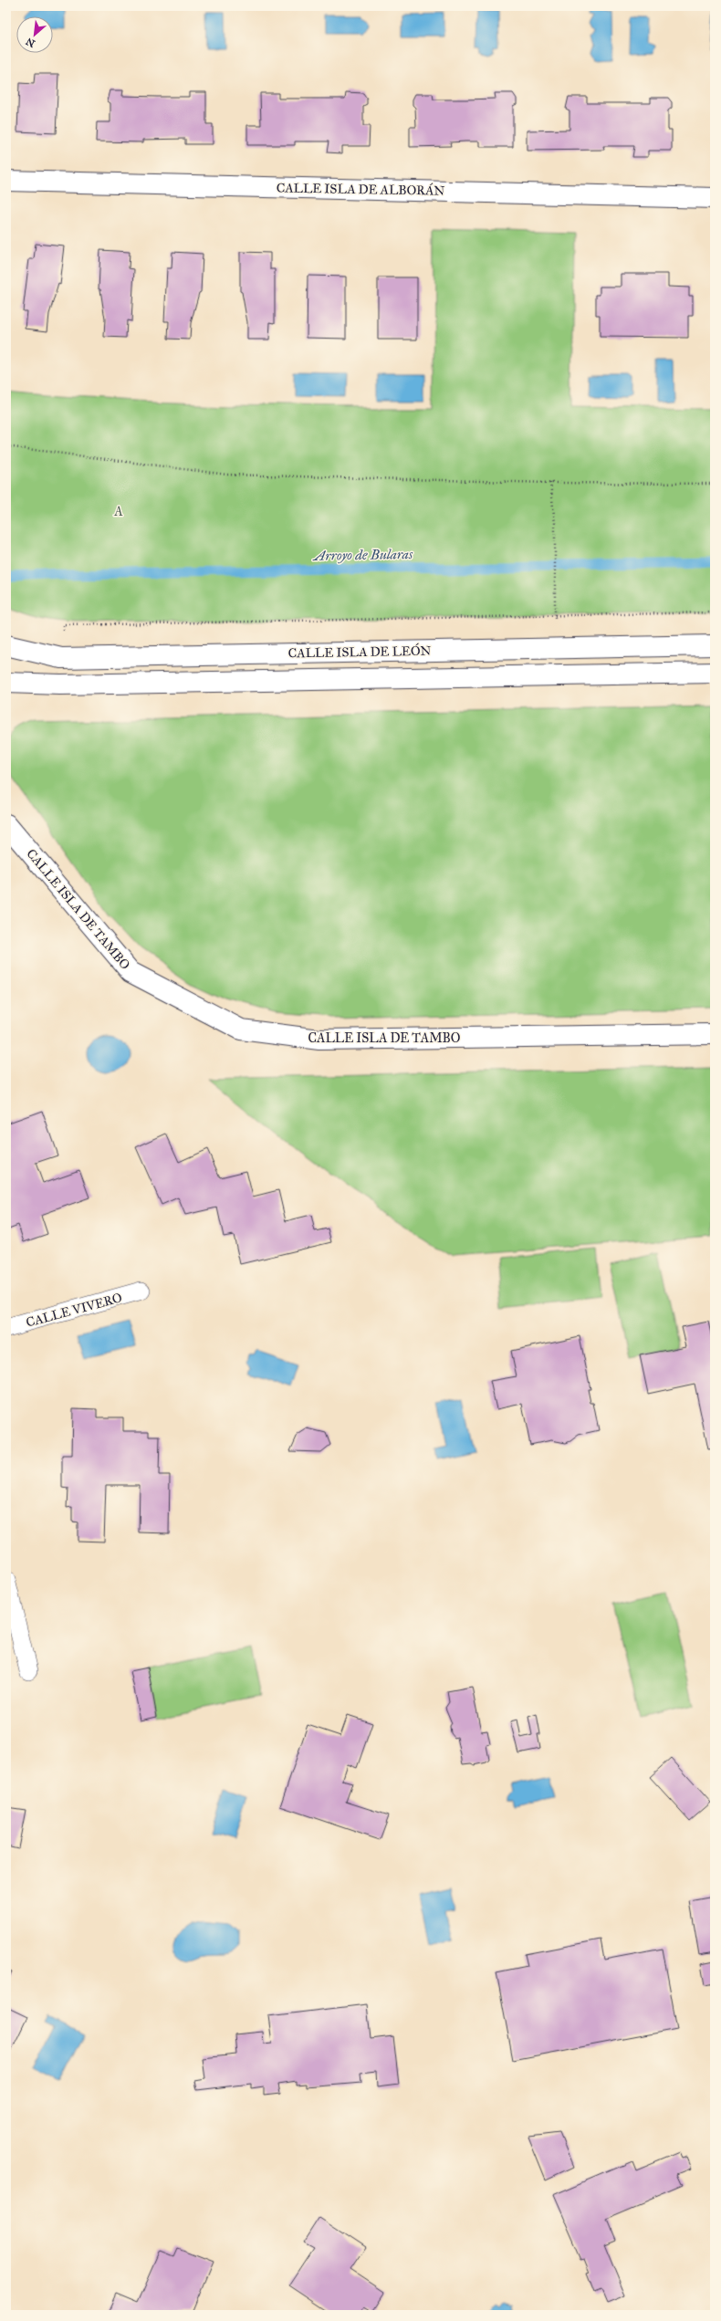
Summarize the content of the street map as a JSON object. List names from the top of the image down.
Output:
{
  "streets": {
    "street": ["CALLE ISLA DE ALBORÁN", "CALLE ISLA DE LEÓN", "CALLE ISLA DE TAMBO"],
    "lane": ["CALLE VIVERO"]
  },
  "water": ["Arroyo de Bularas"],
  "parks": ["A"],
  "north": "bottom left"
}
